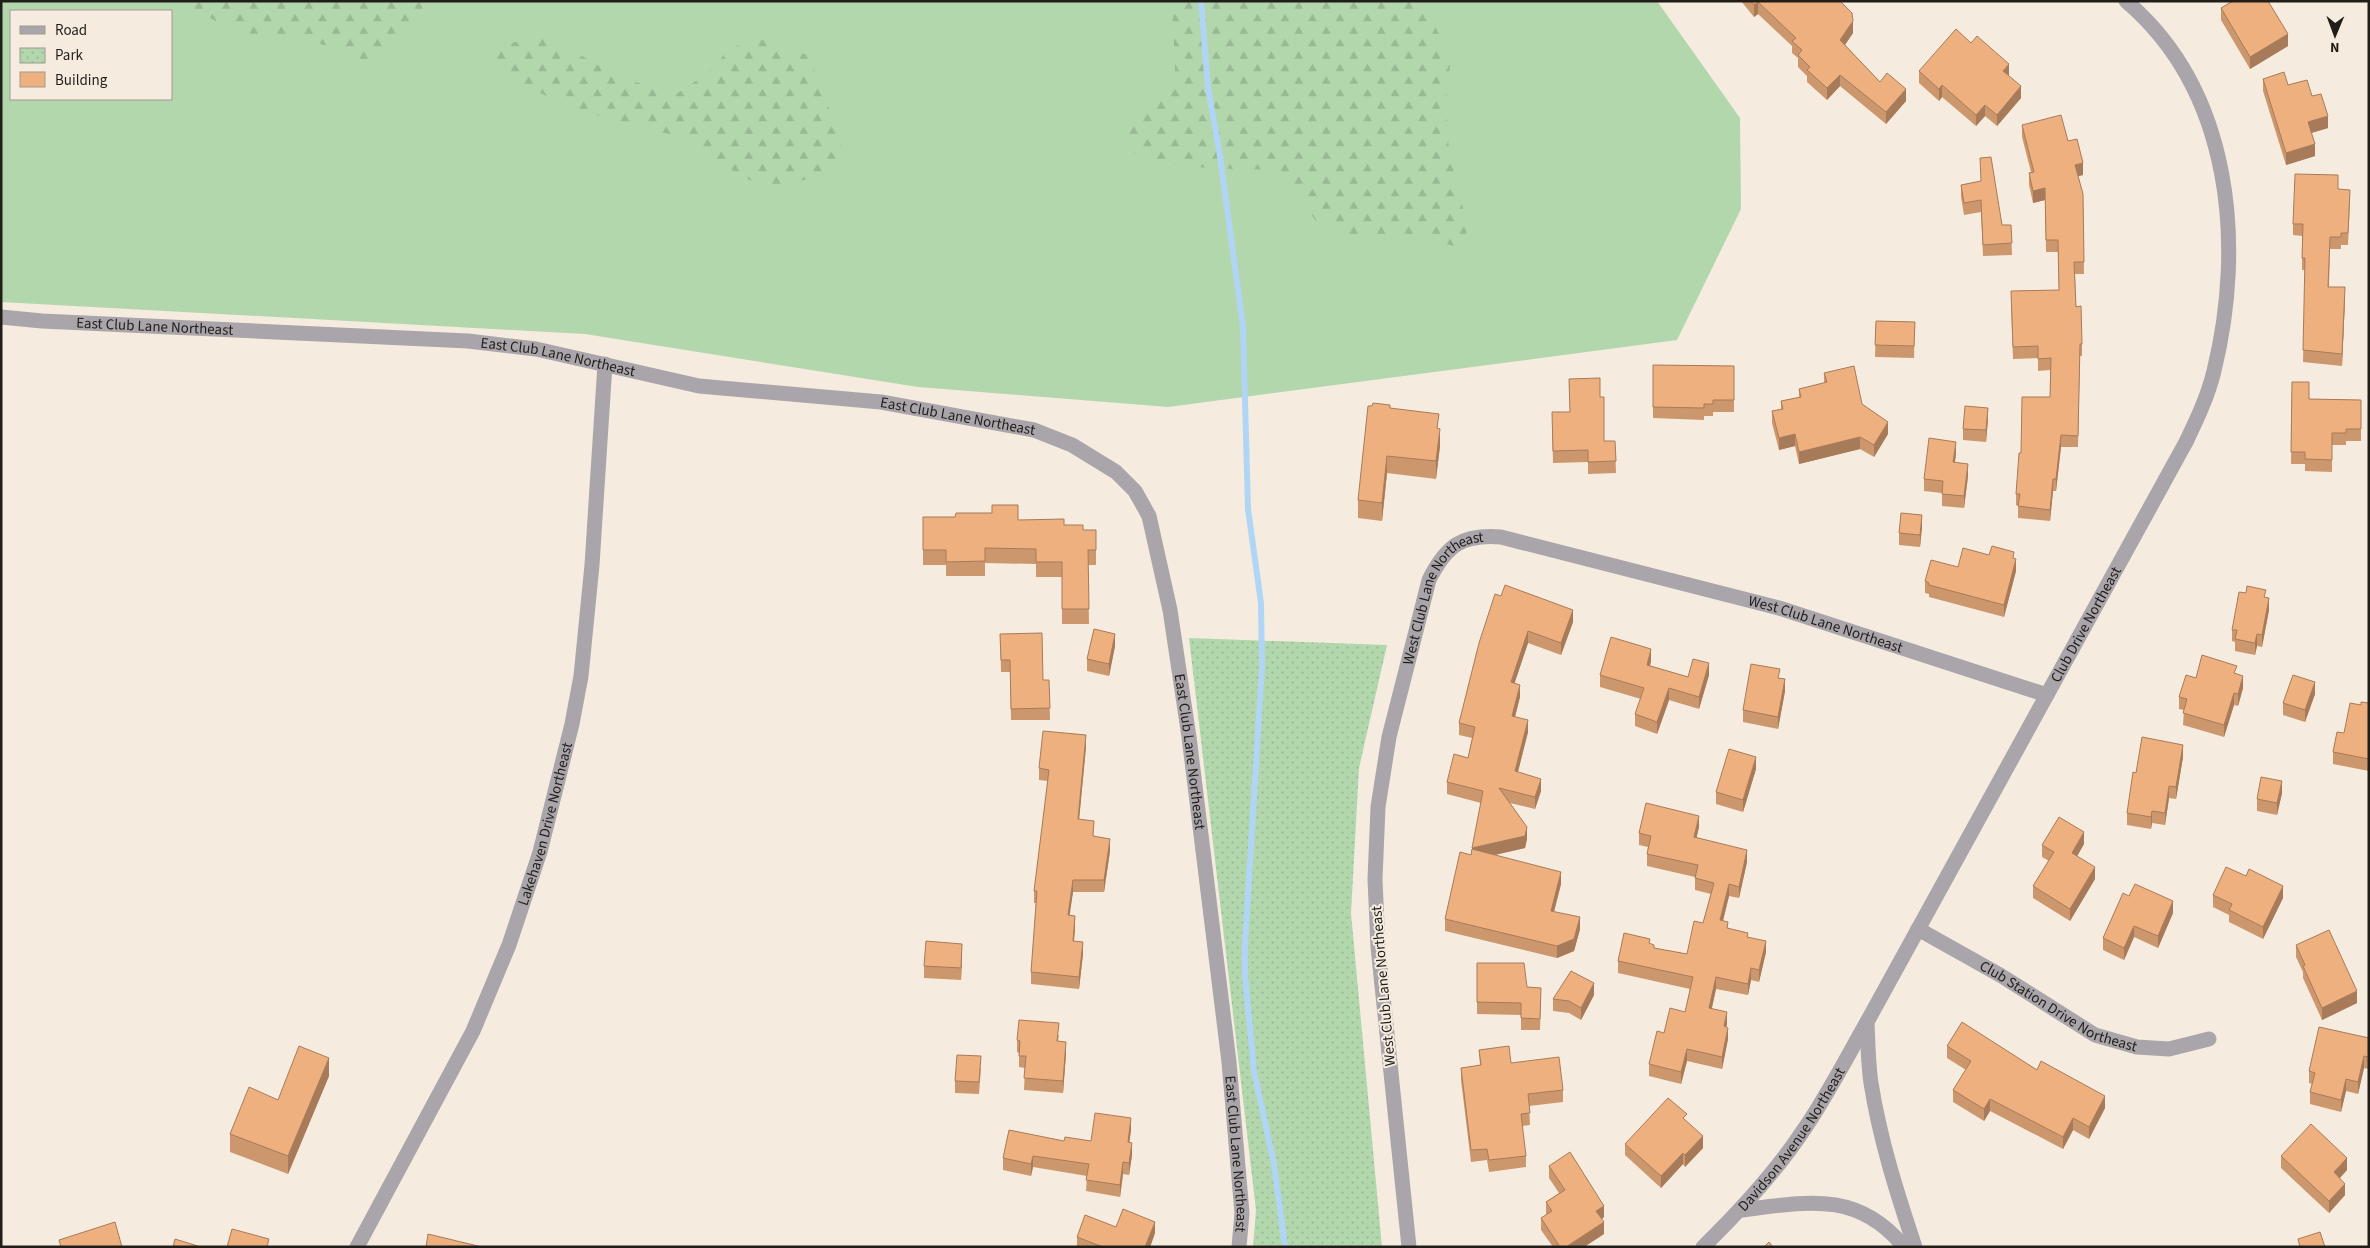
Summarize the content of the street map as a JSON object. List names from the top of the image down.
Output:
{
  "streets": {
    "street": [
      "East Club Lane Northeast",
      "West Club Lane Northeast",
      "Club Drive Northeast",
      "Lakehaven Drive Northeast",
      "Club Station Drive Northeast",
      "Davidson Avenue Northeast"
    ]
  },
  "crossings": [
    ["East Club Lane Northeast", "Lakehaven Drive Northeast"],
    ["West Club Lane Northeast", "Club Drive Northeast"],
    ["Club Drive Northeast", "Club Station Drive Northeast"],
    ["Club Drive Northeast", "Davidson Avenue Northeast"]
  ],
  "legend": ["Road", "Park", "Building"],
  "north": "bottom"
}
